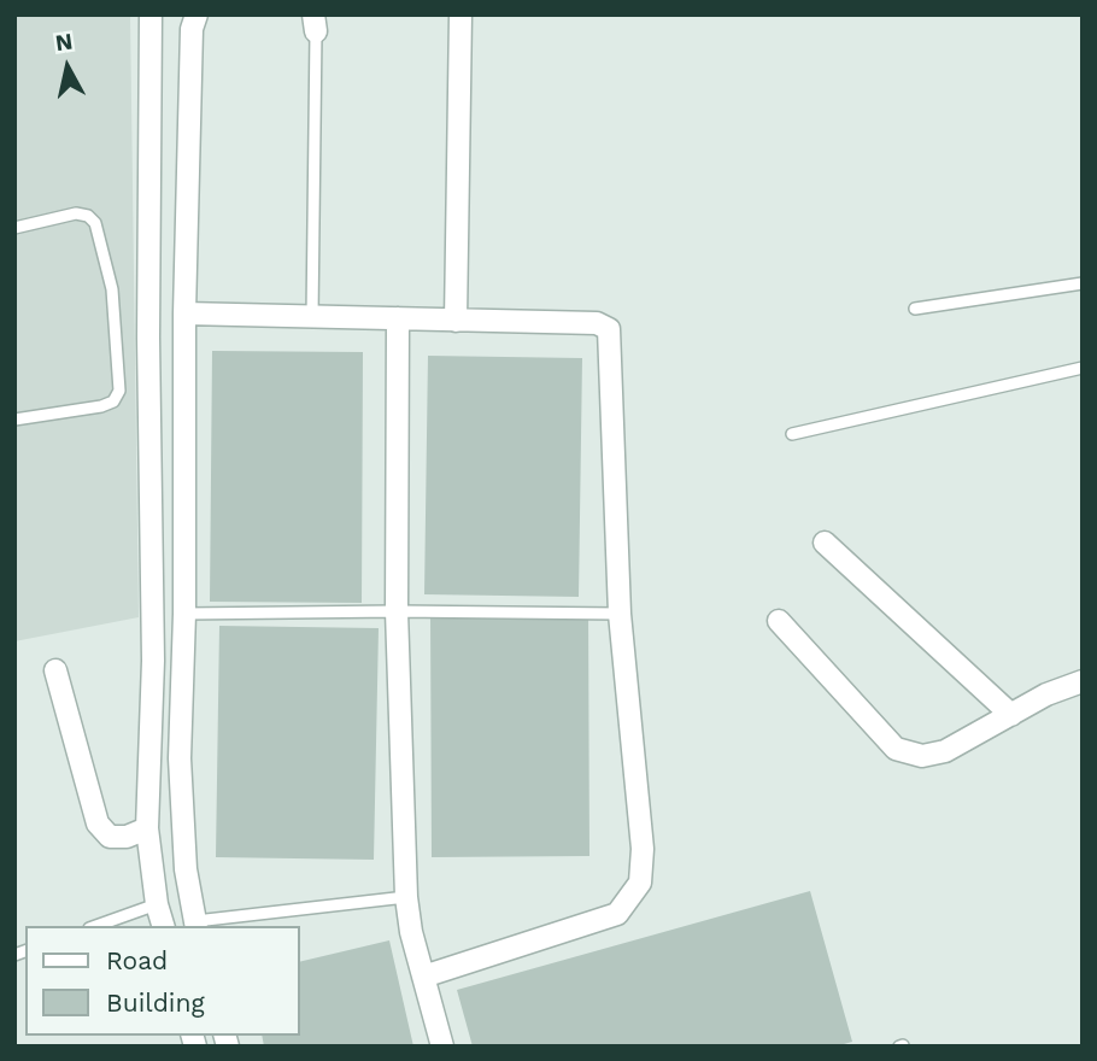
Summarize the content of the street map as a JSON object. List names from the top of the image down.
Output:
{
  "legend": ["Road", "Building"],
  "north": "top"
}
